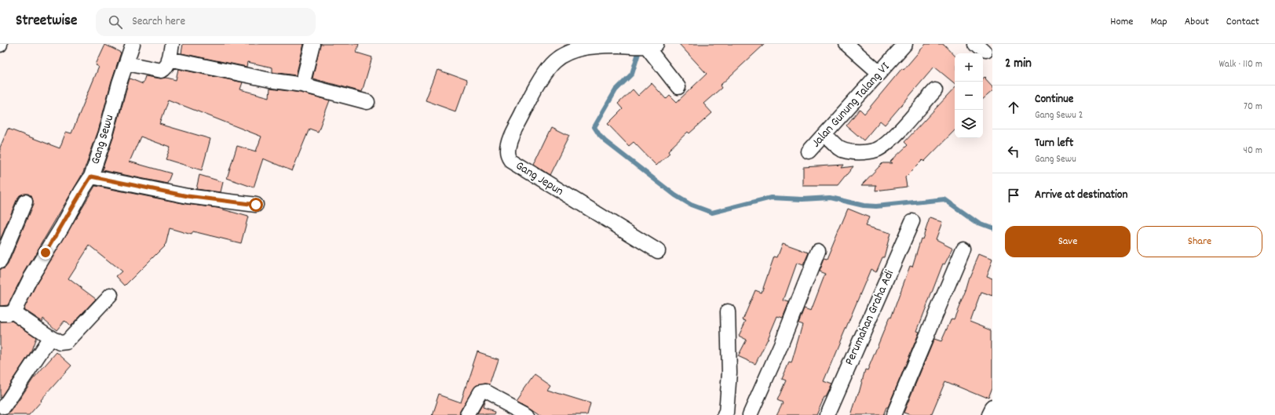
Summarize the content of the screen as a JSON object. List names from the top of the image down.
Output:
{
  "streets": {
    "street": [
      "Jalan Gunung Talang VI",
      "Gang Sewu",
      "Gang Jepun",
      "Perumahan Graha Adi"
    ]
  },
  "page": {
    "header": "Streetwise",
    "search": "Search here",
    "nav": [
      "Home",
      "Map",
      "About",
      "Contact"
    ],
    "heading": ["2 min", "Walk · 110 m"],
    "map_buttons": ["+", "−"],
    "list": [
      ["Continue", "Gang Sewu 2", "70 m"],
      ["Turn left", "Gang Sewu", "40 m"],
      "Arrive at destination"
    ],
    "buttons": ["Save", "Share"]
  }
}
